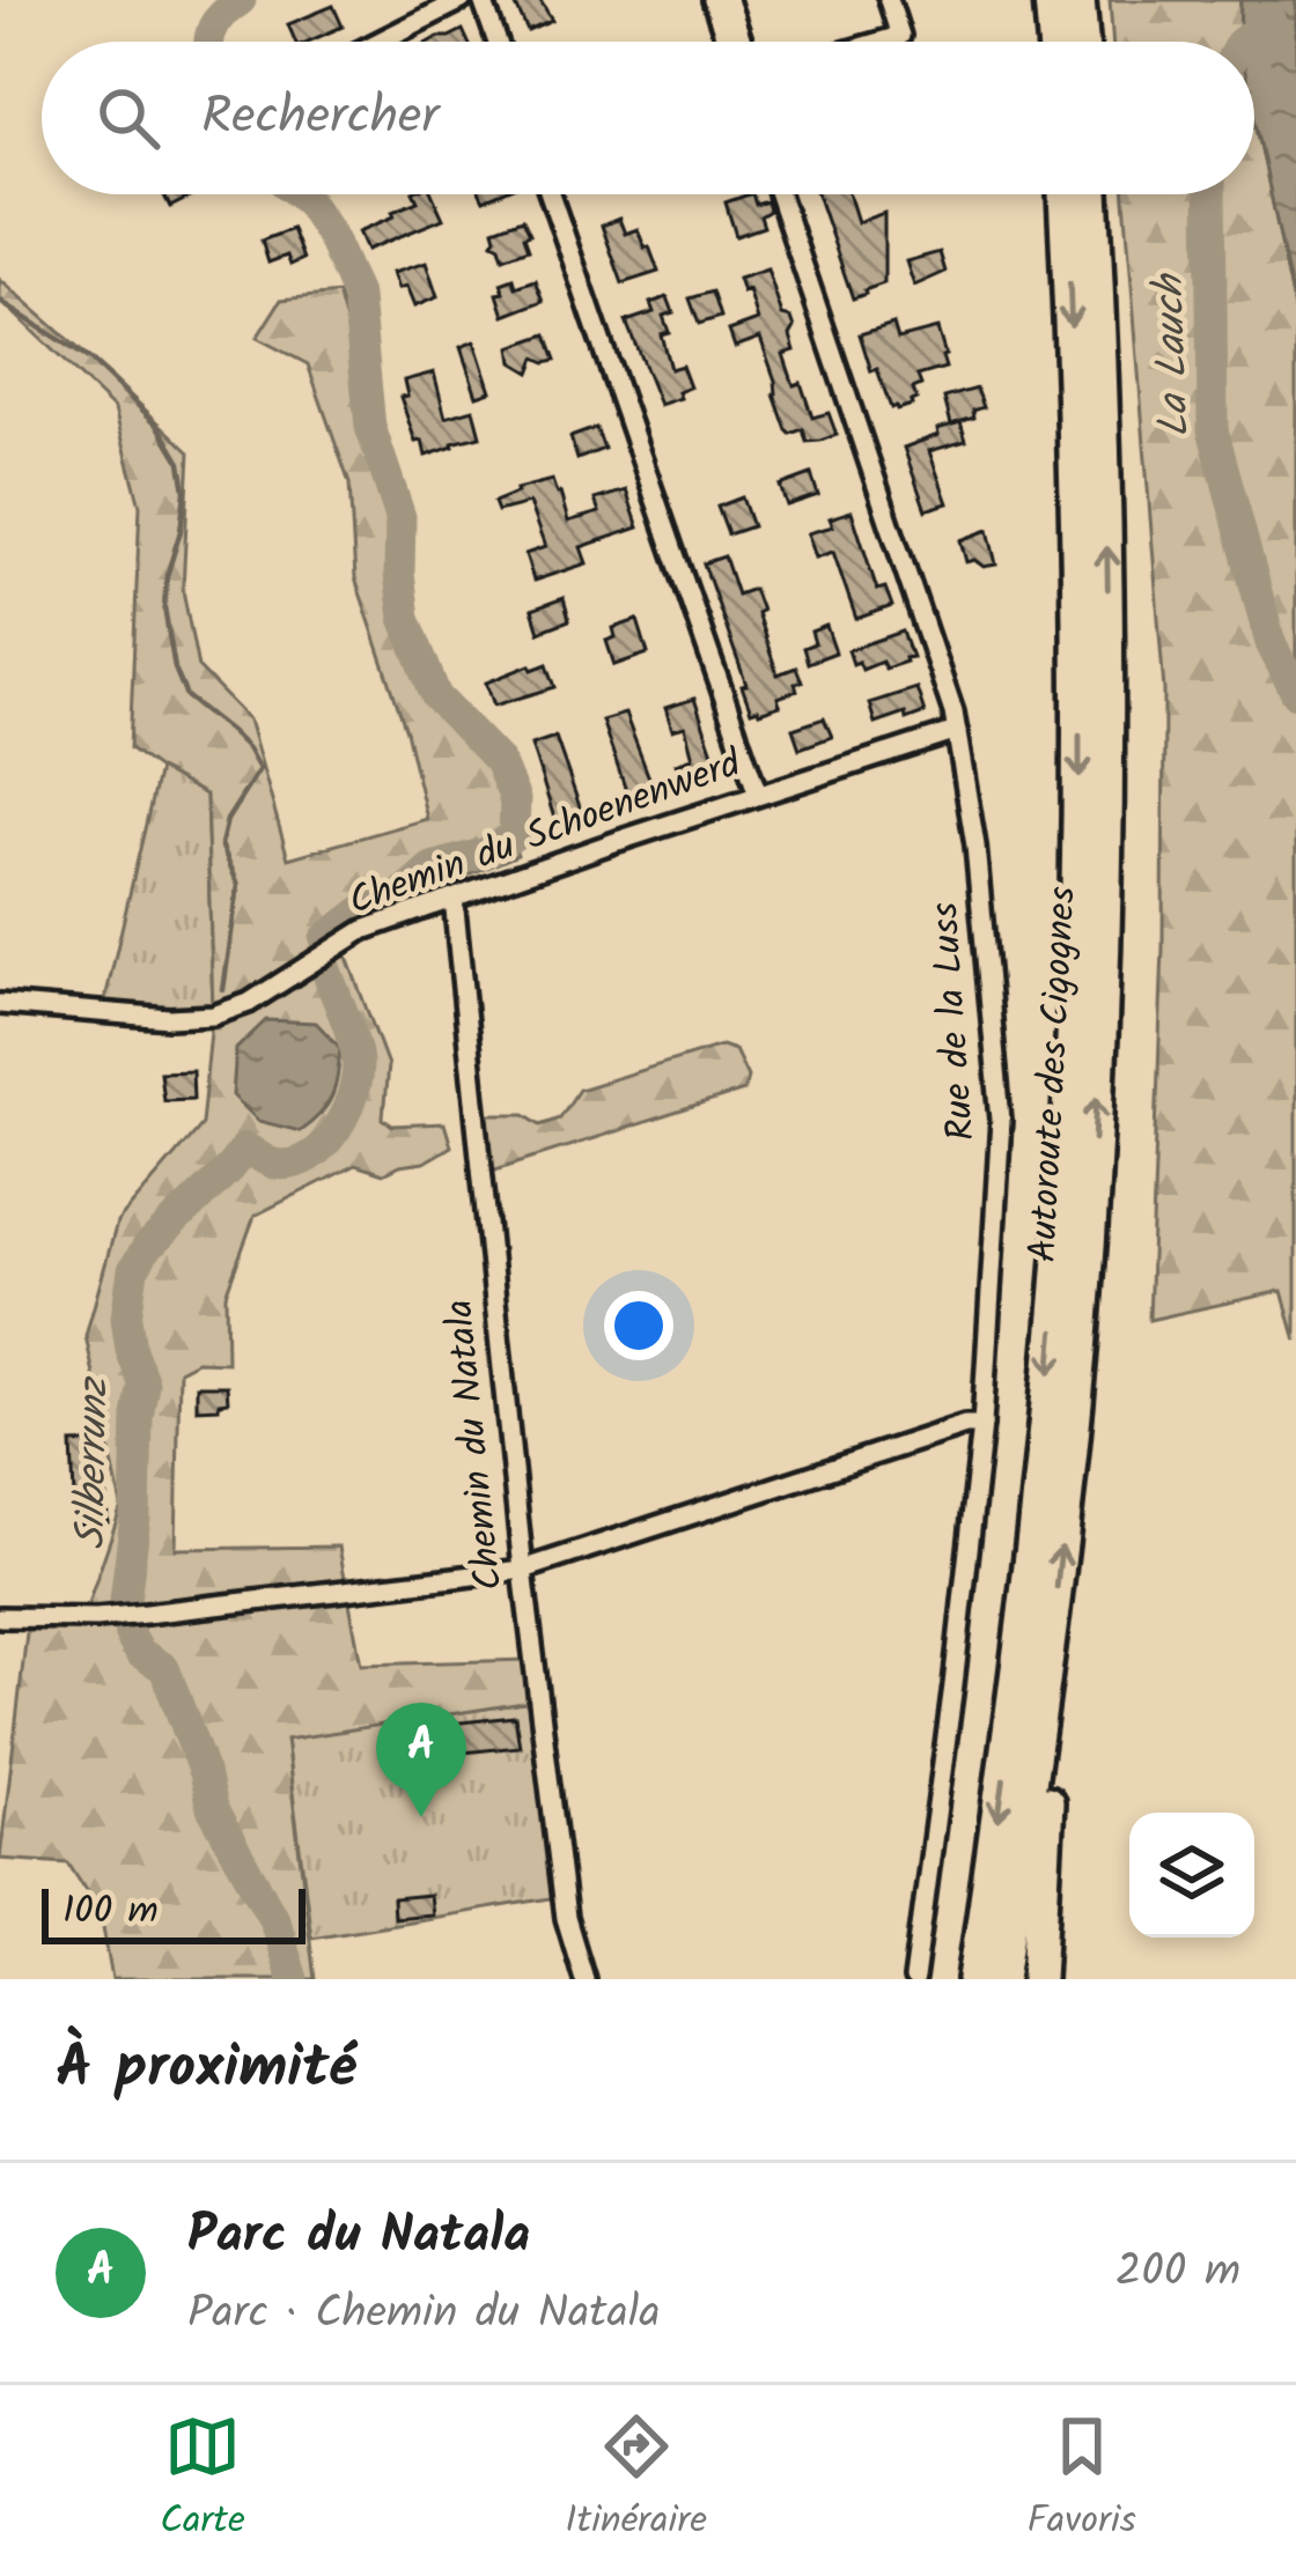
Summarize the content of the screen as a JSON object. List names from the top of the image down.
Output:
{
  "streets": {
    "highway": ["Autoroute des Cigognes"],
    "street": ["Chemin du Schoenenwerd", "Rue de la Luss", "Chemin du Natala"]
  },
  "crossings": [
    ["Chemin du Schoenenwerd", "Rue de la Luss"],
    ["Chemin du Schoenenwerd", "Chemin du Natala"]
  ],
  "water": ["La Lauch", "Silberrunz"],
  "scale_bar": "100 m",
  "page": {
    "search": "Rechercher",
    "pins": "A",
    "scale": "100 m",
    "heading": "À proximité",
    "list": [
      {
        "mark": "A",
        "name": "Parc du Natala",
        "note": "Parc · Chemin du Natala",
        "value": "200 m"
      }
    ],
    "nav": ["Carte", "Itinéraire", "Favoris"]
  }
}
